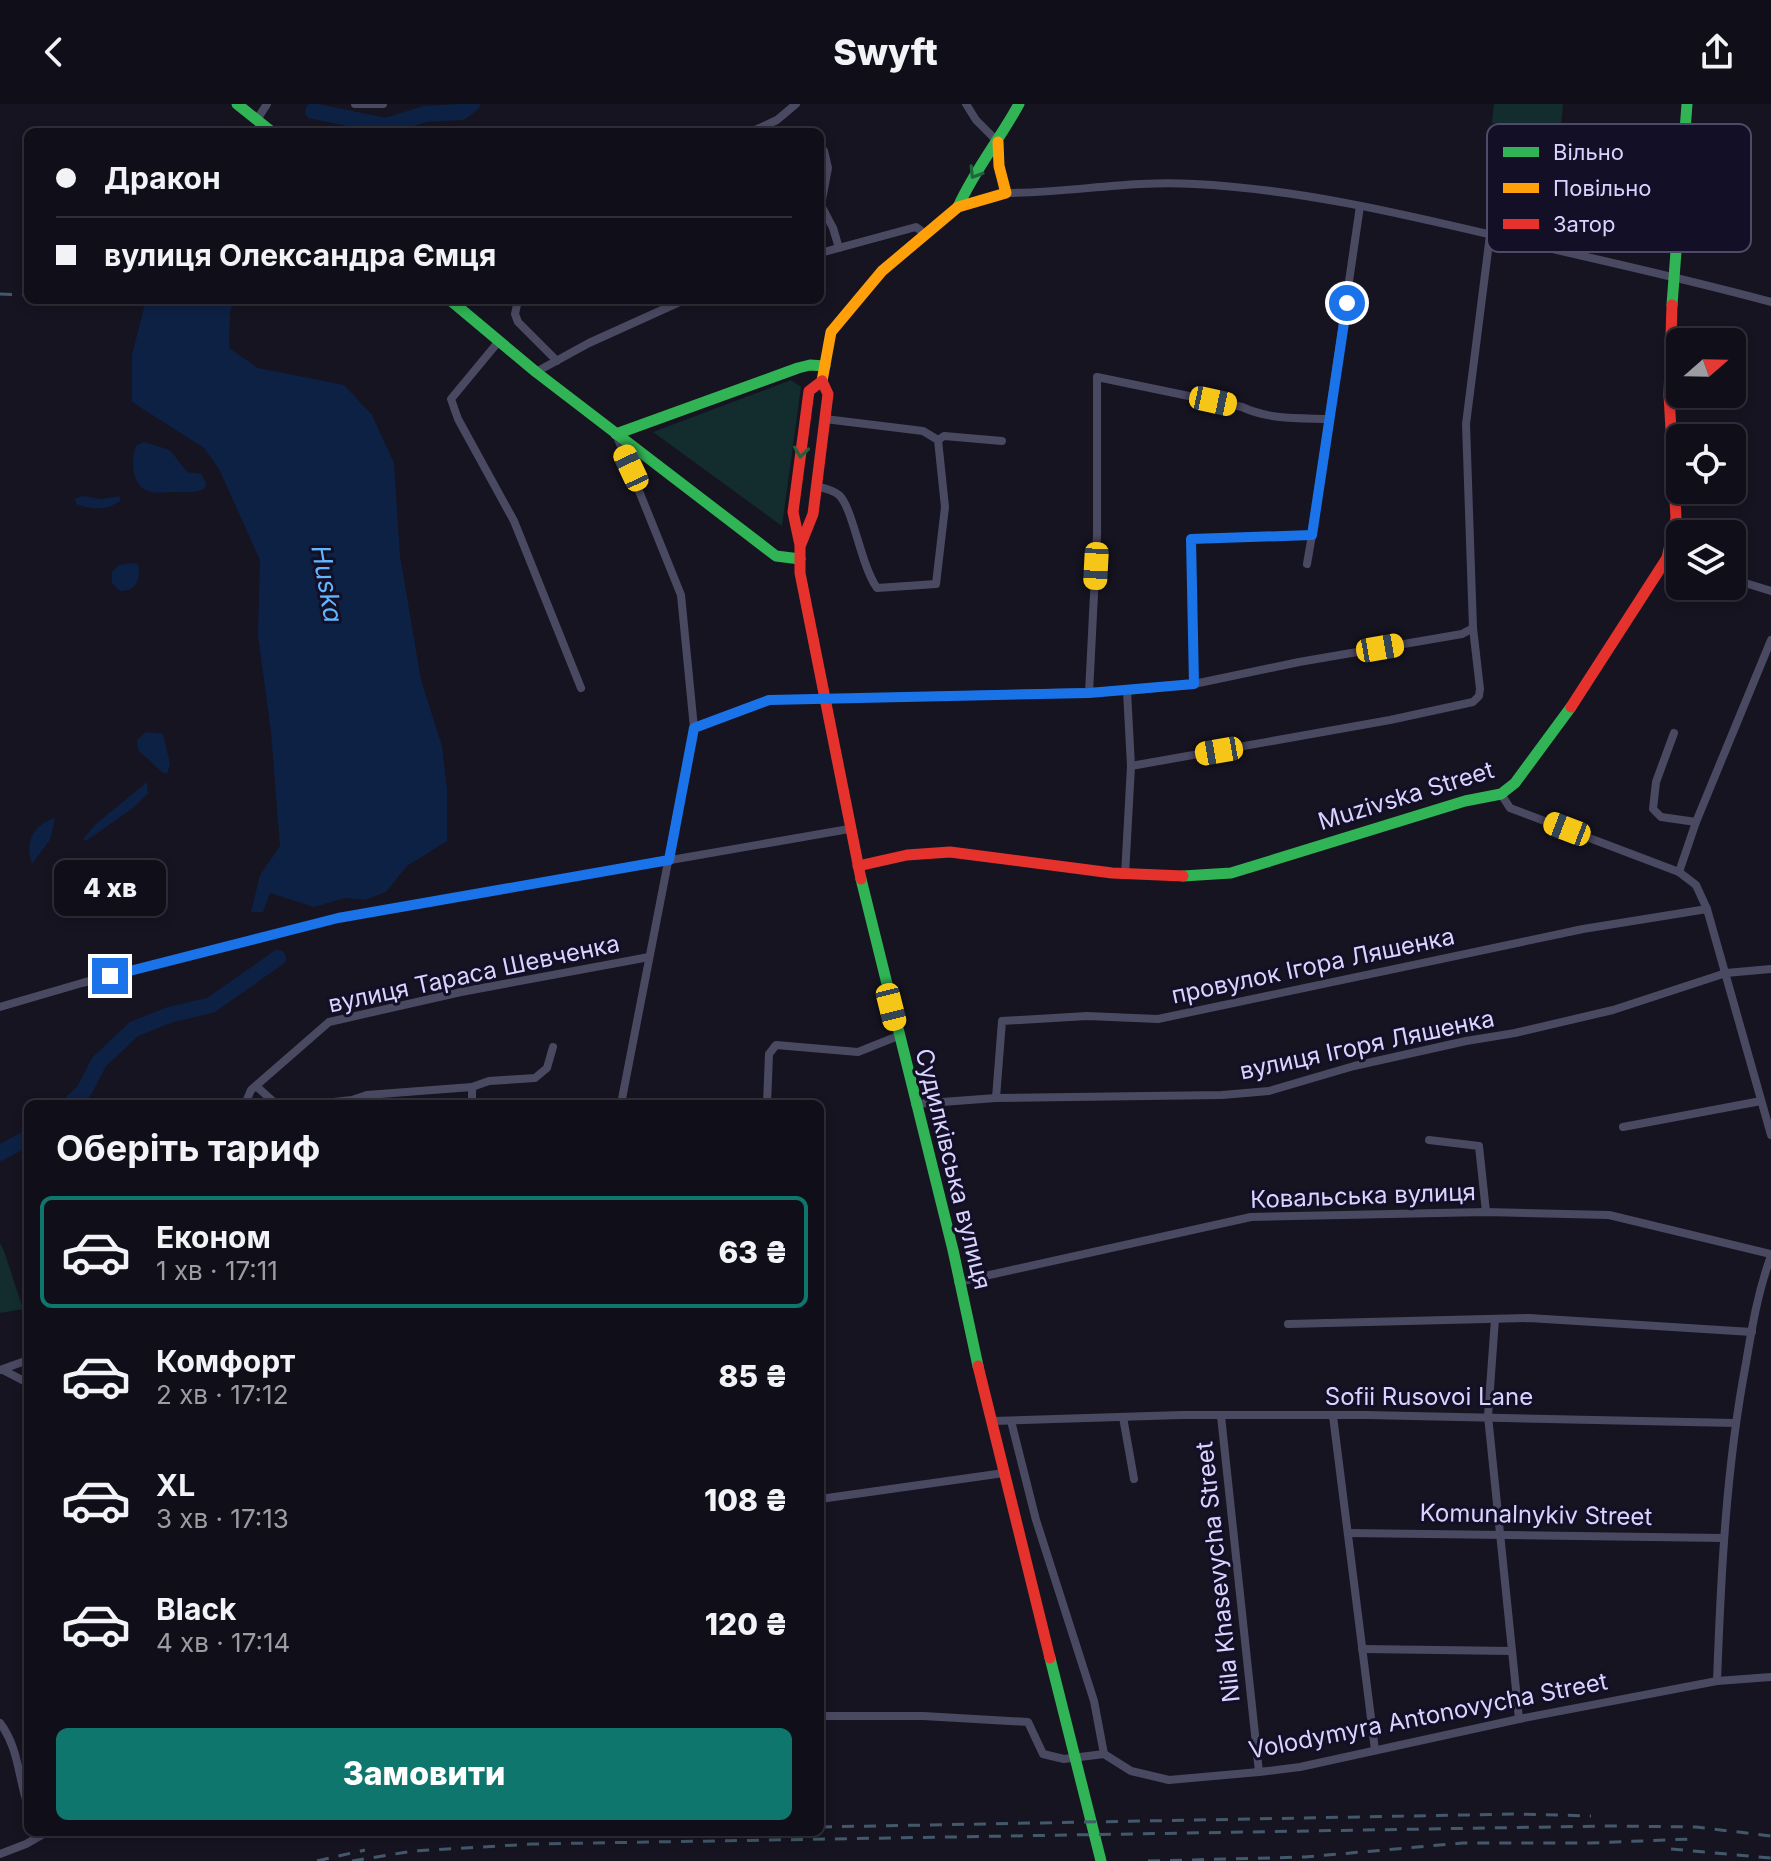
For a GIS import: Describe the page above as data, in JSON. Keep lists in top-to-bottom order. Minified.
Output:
{"streets":{"main road":["Muzivska Street","Судилківська вулиця"],"street":["провулок Ігора Ляшенка","вулиця Тараса Шевченка","вулиця Ігоря Ляшенка","Ковальська вулиця","Sofii Rusovoi Lane","Komunalnykiv Street","Nila Khasevycha Street","Volodymyra Antonovycha Street"]},"crossings":[["Muzivska Street","Судилківська вулиця"],["провулок Ігора Ляшенка","вулиця Ігоря Ляшенка"],["вулиця Ігоря Ляшенка","Судилківська вулиця"],["Судилківська вулиця","Ковальська вулиця"],["Судилківська вулиця","Sofii Rusovoi Lane"],["Sofii Rusovoi Lane","Nila Khasevycha Street"],["Nila Khasevycha Street","Volodymyra Antonovycha Street"]],"water":["Huska"],"legend":["Вільно","Повільно","Затор"],"north":"right","page":{"header":"Swyft","banner":["Дракон","вулиця Олександра Ємця"],"bubble":"4 хв","heading":"Оберіть тариф","list":[{"name":"Економ","note":"1 хв · 17:11","value":"63 ₴"},{"name":"Комфорт","note":"2 хв · 17:12","value":"85 ₴"},{"name":"XL","note":"3 хв · 17:13","value":"108 ₴"},{"name":"Black","note":"4 хв · 17:14","value":"120 ₴"}],"buttons":"Замовити"}}
